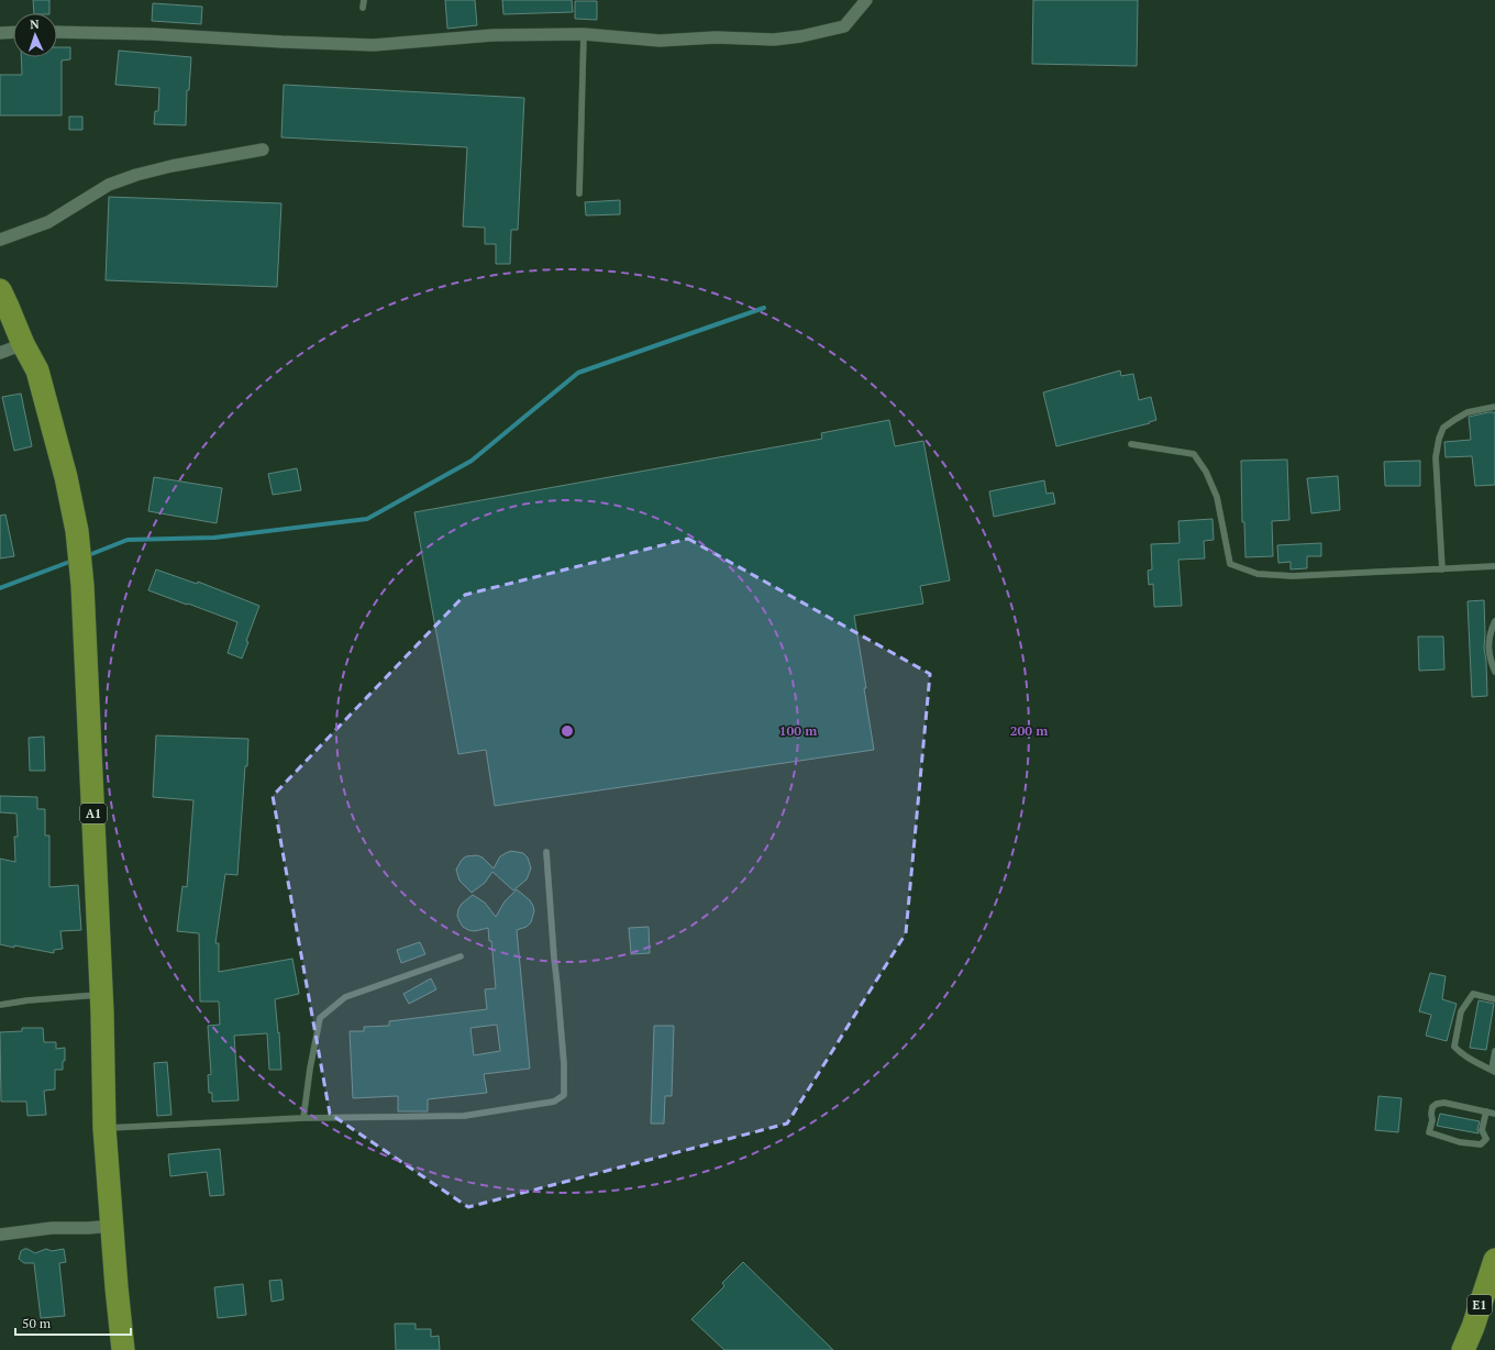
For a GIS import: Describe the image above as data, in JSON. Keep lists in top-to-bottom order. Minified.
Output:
{"streets":{"highway":["A1","E1"]},"scale_bar":"50 m","north":"top","rings":["100 m","200 m"]}
